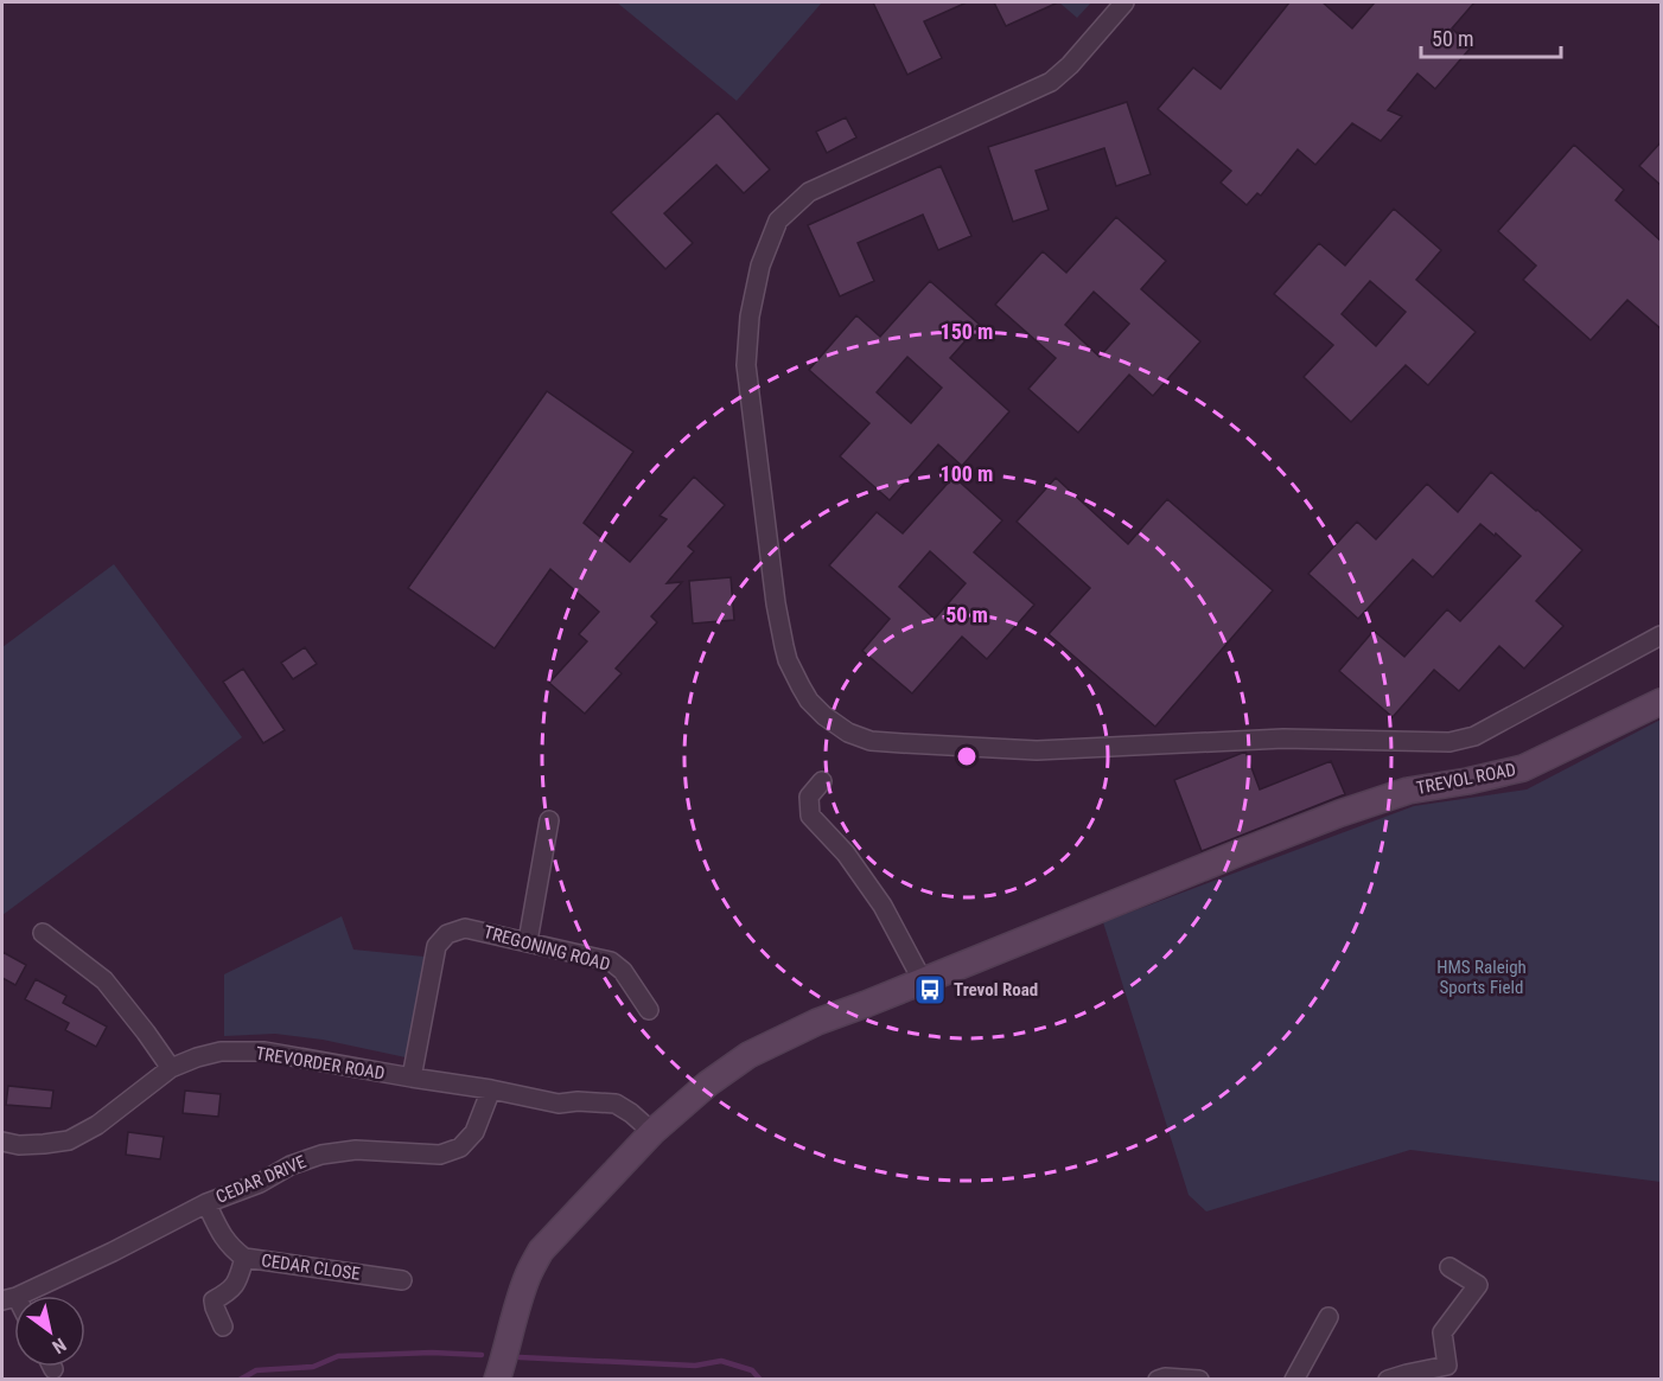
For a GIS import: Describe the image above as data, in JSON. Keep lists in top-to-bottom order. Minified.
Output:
{"streets":{"street":["TREVOL ROAD","TREGONING ROAD","TREVORDER ROAD","CEDAR DRIVE","CEDAR CLOSE"]},"crossings":[["TREVOL ROAD","TREVORDER ROAD"],["TREGONING ROAD","TREVORDER ROAD"],["TREVORDER ROAD","CEDAR DRIVE"],["CEDAR DRIVE","CEDAR CLOSE"]],"parks":["HMS Raleigh Sports Field"],"places":{"bus stop":["Trevol Road"]},"scale_bar":"50 m","north":"bottom right","rings":["150 m","100 m","50 m"]}
